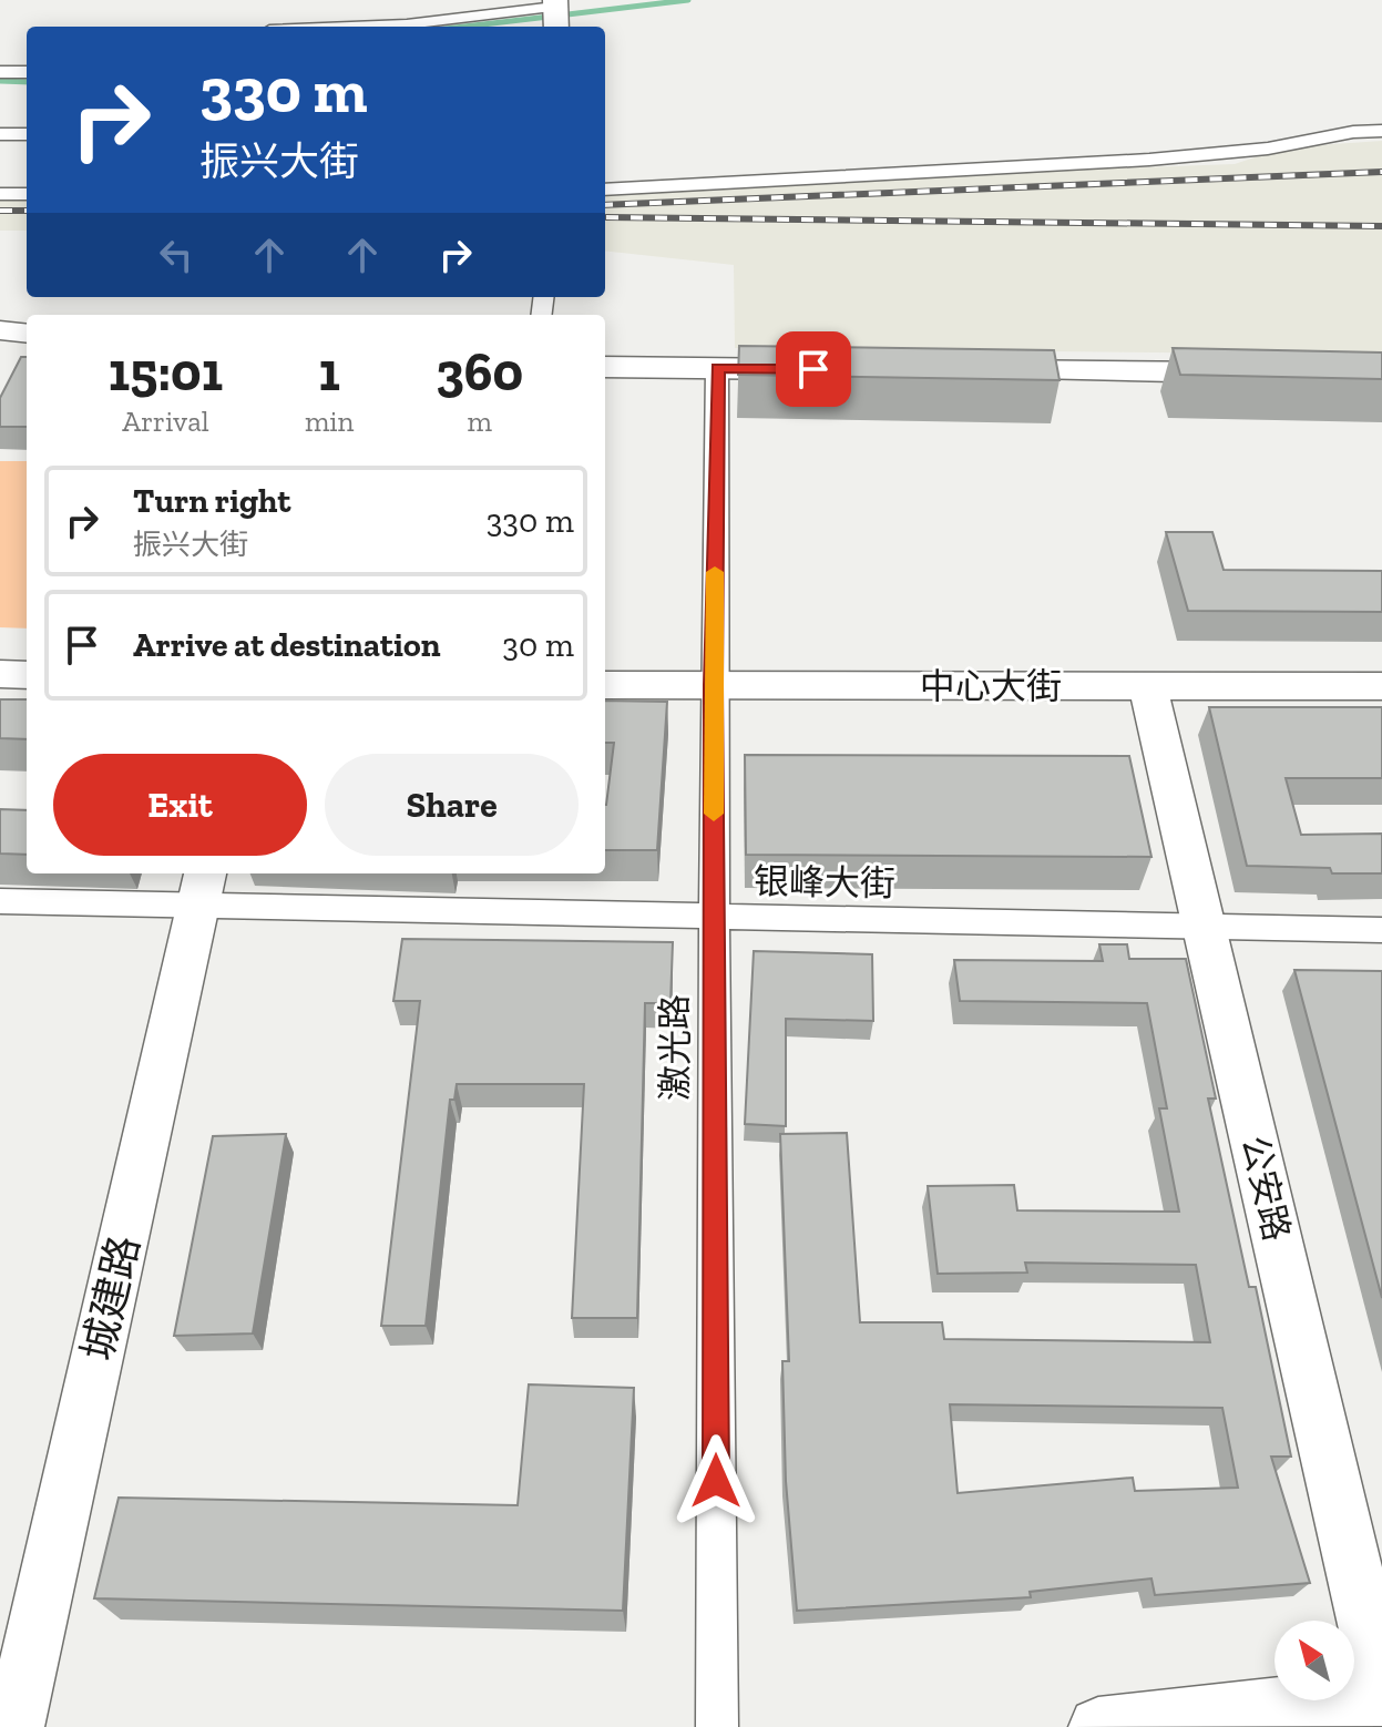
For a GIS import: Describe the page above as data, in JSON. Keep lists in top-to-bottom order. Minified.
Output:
{"streets":{"street":["中心大街","银峰大街","激光路","公安路","城建路"]},"crossings":[["中心大街","激光路"],["中心大街","公安路"],["银峰大街","激光路"],["银峰大街","公安路"],["银峰大街","城建路"]],"north":"top left","page":{"turn":["330 m","振兴大街"],"eta":["15:01","Arrival","1","min","360","m"],"list":[{"name":"Turn right","note":"振兴大街","value":"330 m"},{"name":"Arrive at destination","value":"30 m"}],"buttons":["Exit","Share"]}}
